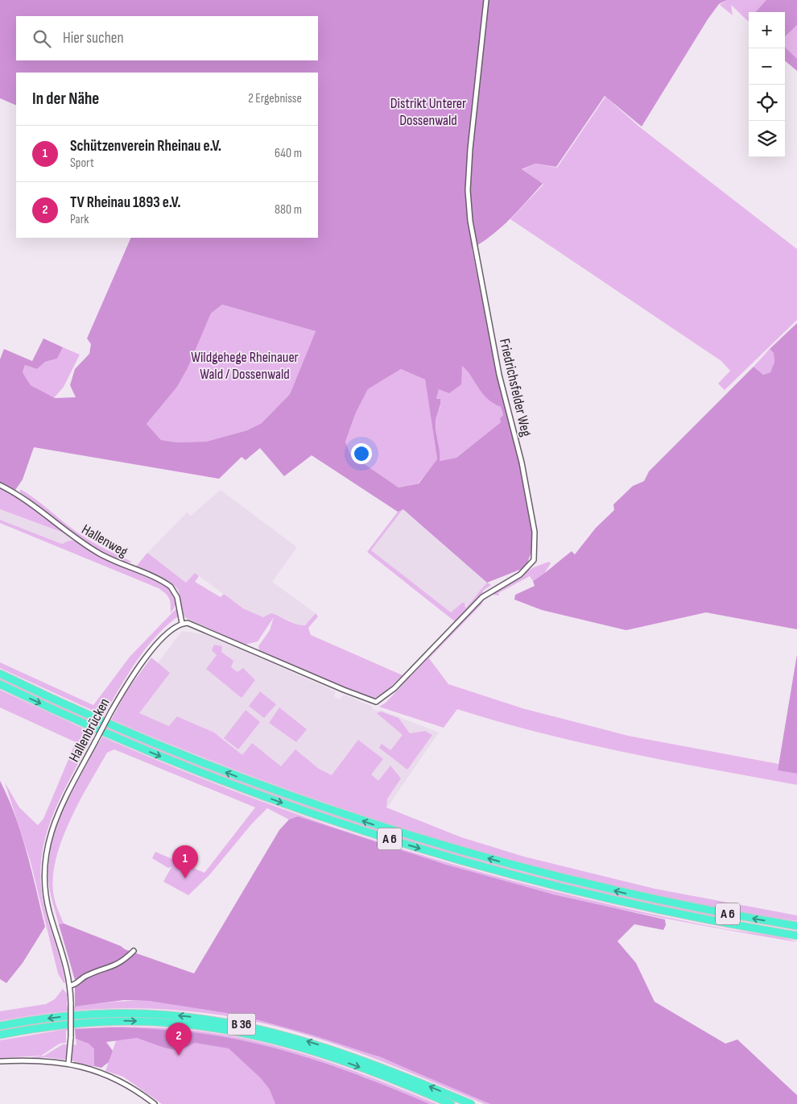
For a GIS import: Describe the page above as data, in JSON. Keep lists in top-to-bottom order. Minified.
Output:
{"streets":{"highway":["A 6","B 36"],"street":["Friedrichsfelder Weg","Hallenweg","Hallenbrücken"]},"crossings":[["Friedrichsfelder Weg","Hallenweg"],["Friedrichsfelder Weg","Hallenbrücken"],["Hallenweg","Hallenbrücken"]],"parks":["Distrikt Unterer Dossenwald","Wildgehege Rheinauer Wald / Dossenwald"],"page":{"map_buttons":["+","−"],"search":"Hier suchen","heading":["In der Nähe","2 Ergebnisse"],"list":[{"mark":"1","name":"Schützenverein Rheinau e.V.","note":"Sport","value":"640 m"},{"mark":"2","name":"TV Rheinau 1893 e.V.","note":"Park","value":"880 m"}],"pins":["1","2"]}}
